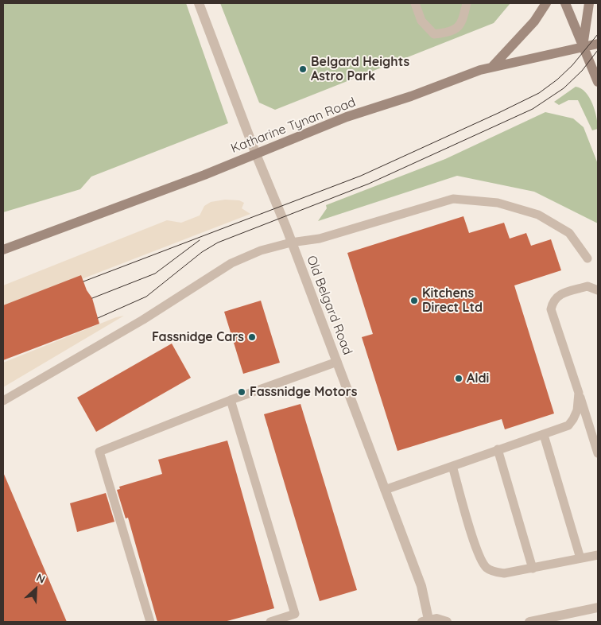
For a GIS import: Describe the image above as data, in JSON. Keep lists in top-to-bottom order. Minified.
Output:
{"streets":{"main road":["Katharine Tynan Road"],"street":["Old Belgard Road"]},"crossings":[["Katharine Tynan Road","Old Belgard Road"]],"places":["Belgard Heights Astro Park","Kitchens Direct Ltd","Fassnidge Cars","Aldi","Fassnidge Motors"],"north":"top right"}
